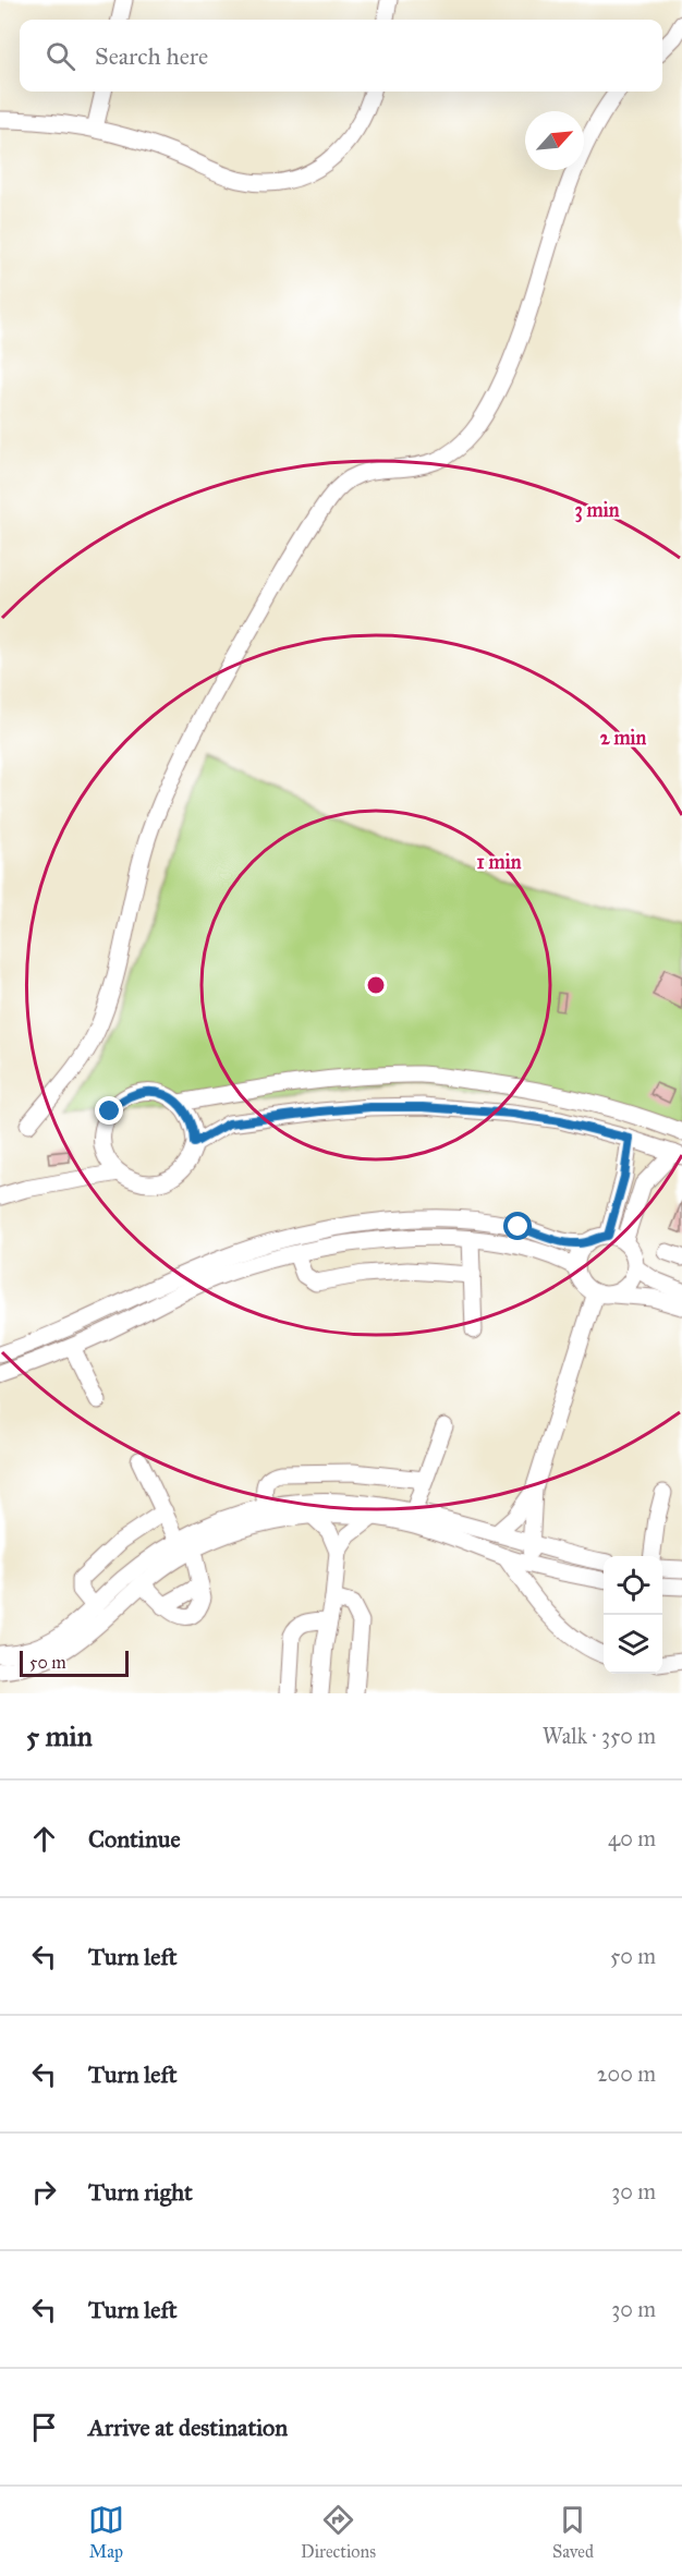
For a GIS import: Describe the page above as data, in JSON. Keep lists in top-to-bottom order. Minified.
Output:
{"scale_bar":"50 m","north":"top right","page":{"search":"Search here","scale":"50 m","heading":["5 min","Walk · 350 m"],"list":[["Continue","40 m"],["Turn left","50 m"],["Turn left","200 m"],["Turn right","30 m"],["Turn left","30 m"],"Arrive at destination"],"nav":["Map","Directions","Saved"]},"rings":["3 min","2 min","1 min"]}
